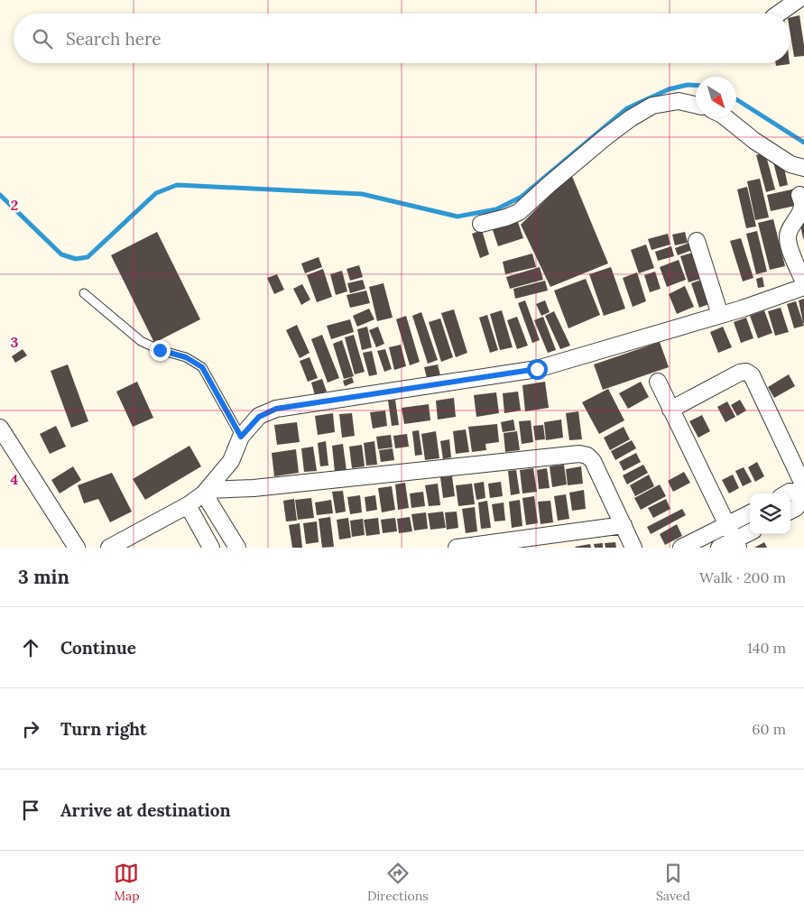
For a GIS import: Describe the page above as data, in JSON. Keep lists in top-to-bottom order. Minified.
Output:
{"north":"bottom right","page":{"search":"Search here","heading":["3 min","Walk · 200 m"],"list":[["Continue","140 m"],["Turn right","60 m"],"Arrive at destination"],"nav":["Map","Directions","Saved"]},"grid":{"rows":["2","3","4"]}}
